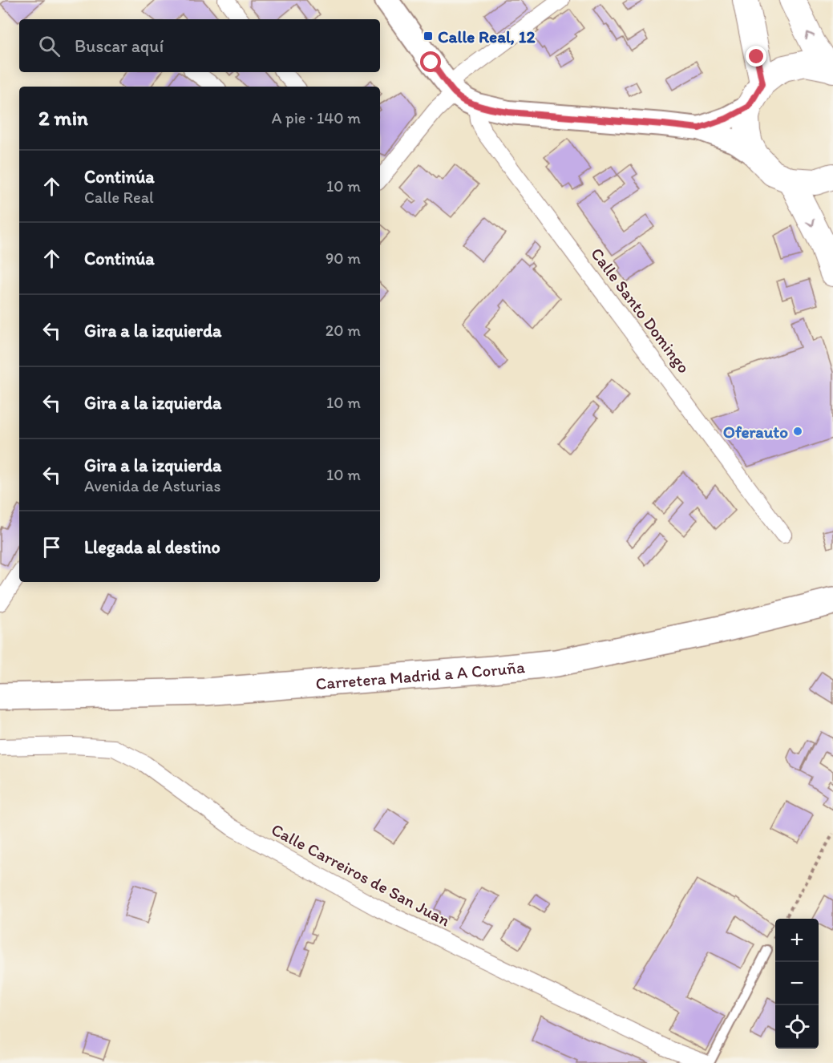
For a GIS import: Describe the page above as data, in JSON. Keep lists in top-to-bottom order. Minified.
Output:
{"streets":{"highway":["Carretera Madrid a A Coruña"],"street":["Calle Santo Domingo","Calle Carreiros de San Juan"]},"places":{"transit":["Calle Real, 12"],"other":["Oferauto"]},"page":{"search":"Buscar aquí","heading":["2 min","A pie · 140 m"],"list":[["Continúa","Calle Real","10 m"],["Continúa","90 m"],["Gira a la izquierda","20 m"],["Gira a la izquierda","10 m"],["Gira a la izquierda","Avenida de Asturias","10 m"],"Llegada al destino"],"map_buttons":["+","−"]}}
